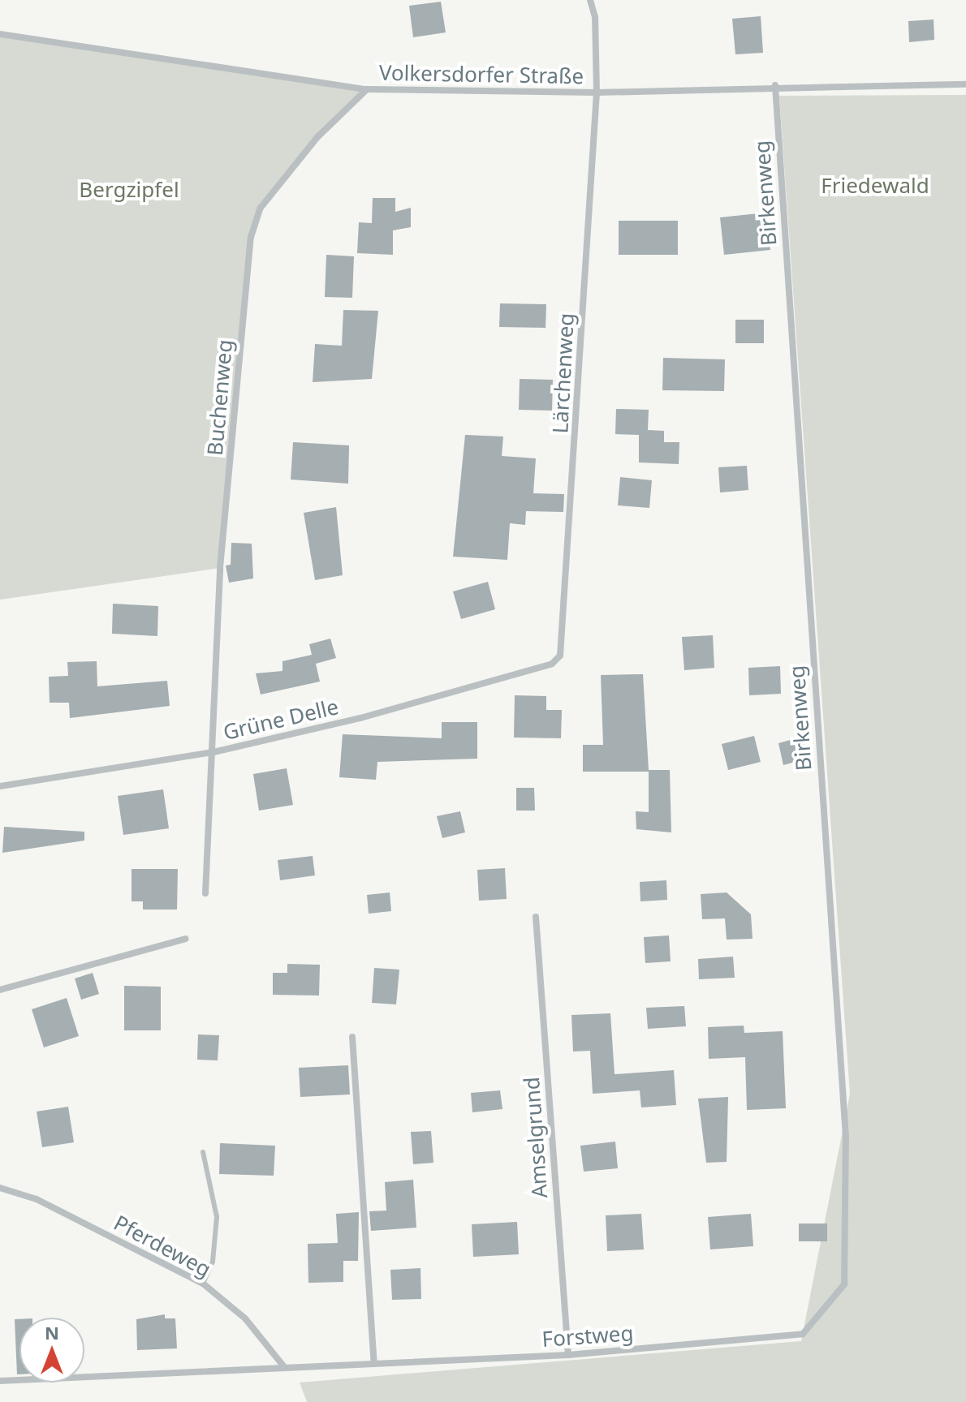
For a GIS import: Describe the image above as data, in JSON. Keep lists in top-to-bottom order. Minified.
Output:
{"streets":{"street":["Volkersdorfer Straße","Birkenweg","Lärchenweg","Buchenweg","Grüne Delle","Amselgrund","Pferdeweg","Forstweg"]},"crossings":[["Volkersdorfer Straße","Birkenweg"],["Volkersdorfer Straße","Lärchenweg"],["Volkersdorfer Straße","Buchenweg"],["Birkenweg","Forstweg"],["Lärchenweg","Grüne Delle"],["Buchenweg","Grüne Delle"],["Amselgrund","Forstweg"],["Pferdeweg","Forstweg"]],"parks":["Friedewald","Bergzipfel"],"north":"top"}
